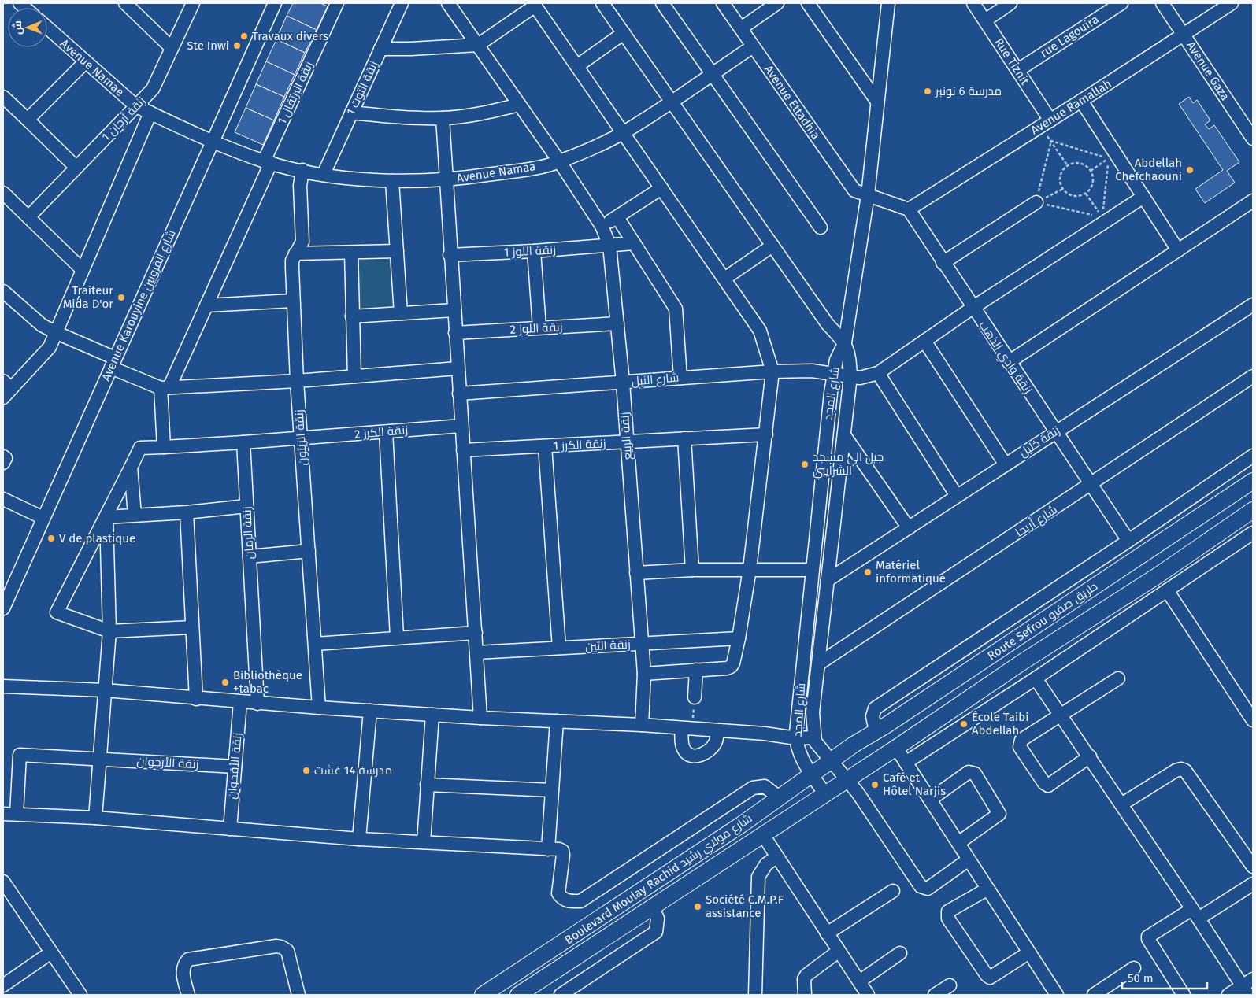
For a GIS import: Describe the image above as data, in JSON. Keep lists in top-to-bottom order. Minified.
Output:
{"streets":{"main road":["Route Sefrou طريق صفرو","Boulevard Moulay Rachid شارع مولاي رشيد"],"street":["rue Lagouira","Rue Tiznit","Avenue Namae","Avenue Gaza","زنقة التوت 1","زنقة البرتقال 1","Avenue Ettadhia","Avenue Ramallah","زنقة أرجان 1","Avenue Namaa","زنقة اللوز 1","Avenue Karouyine شارع القرويين","زنقة اللوز 2","زنقة وادي الذهب","شارع النبل","شارع المجد","زنقة الكرز 2","زنقة الربيع","زنقة الزيتون","زنقة خليل","زنقة الكرز 1","شارع أريحا","زنقة الرمان","زنقة التين","زنقة الأرجوان","زنقة الأقحوان"]},"crossings":[["rue Lagouira","Rue Tiznit"],["Rue Tiznit","Avenue Ramallah"],["Avenue Namae","زنقة أرجان 1"],["Avenue Namae","Avenue Namaa"],["Avenue Namae","Avenue Karouyine شارع القرويين"],["Avenue Gaza","Avenue Ramallah"],["زنقة التوت 1","Avenue Namaa"],["زنقة البرتقال 1","Avenue Namaa"],["Avenue Ettadhia","Avenue Namaa"],["Avenue Ramallah","زنقة وادي الذهب"],["Avenue Namaa","Avenue Karouyine شارع القرويين"],["Avenue Namaa","زنقة الربيع"],["Avenue Namaa","زنقة الزيتون"],["زنقة اللوز 1","زنقة الربيع"],["زنقة اللوز 2","زنقة الربيع"],["زنقة وادي الذهب","زنقة خليل"],["زنقة وادي الذهب","شارع أريحا"],["شارع النبل","شارع المجد"],["شارع النبل","زنقة الربيع"],["شارع المجد","زنقة خليل"],["شارع المجد","شارع أريحا"],["شارع المجد","Route Sefrou طريق صفرو"],["شارع المجد","Boulevard Moulay Rachid شارع مولاي رشيد"],["زنقة الكرز 2","زنقة الزيتون"],["زنقة الكرز 2","زنقة الرمان"],["زنقة الربيع","زنقة الكرز 1"],["زنقة الربيع","زنقة التين"],["Route Sefrou طريق صفرو","Boulevard Moulay Rachid شارع مولاي رشيد"],["زنقة الأرجوان","زنقة الأقحوان"]],"places":["Travaux divers","Ste Inwi","مدرسة 6 نونبر","Abdellah Chefchaouni","Traiteur Mida D'or","جيل الي مسجد الشرايبي","V de plastique","Matériel informatique","Bibliothèque +tabac","École Taibi Abdellah","مدرسة 14 غشت","Café et Hôtel Narjis","Société C.M.P.F assistance"],"scale_bar":"50 m","north":"left"}
